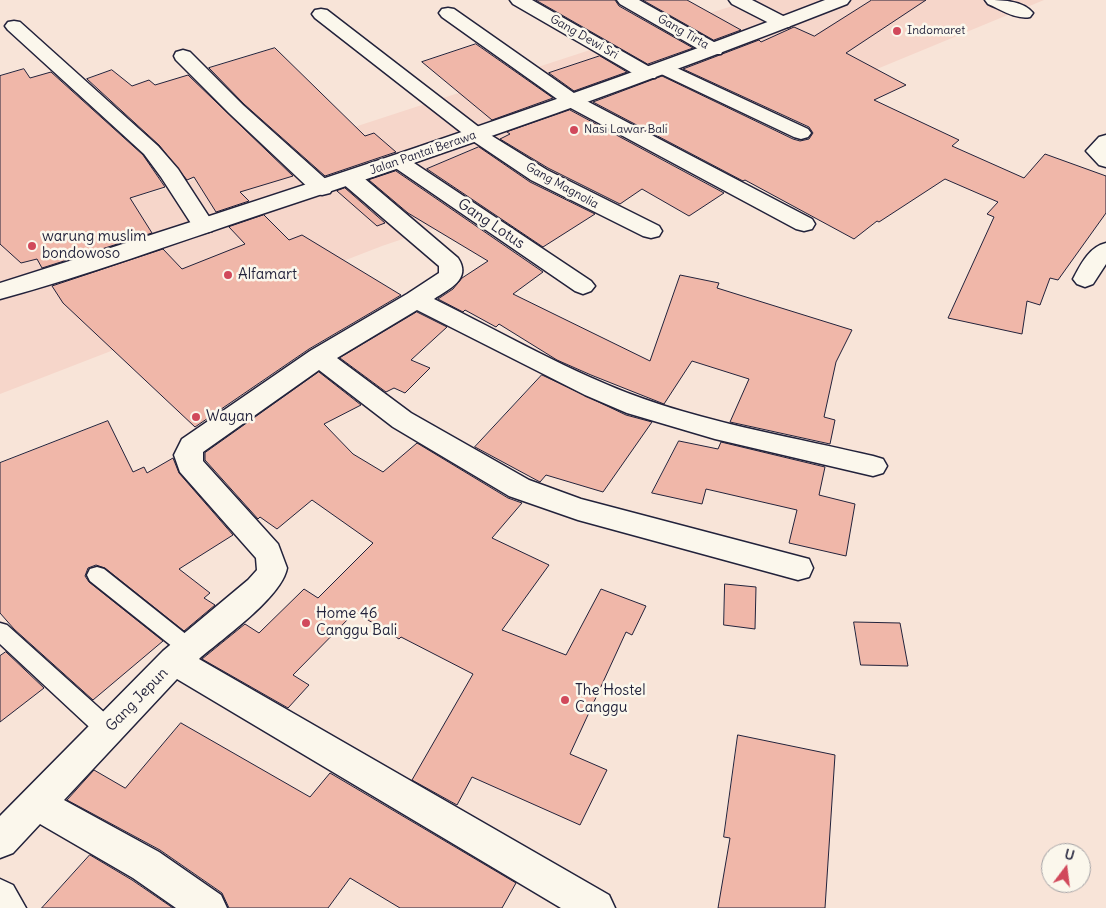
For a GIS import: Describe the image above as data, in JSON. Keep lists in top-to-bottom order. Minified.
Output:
{"streets":{"street":["Gang Tirta","Gang Dewi Sri","Jalan Pantai Berawa","Gang Magnolia","Gang Lotus","Gang Jepun"]},"crossings":[["Gang Tirta","Jalan Pantai Berawa"],["Gang Dewi Sri","Jalan Pantai Berawa"],["Jalan Pantai Berawa","Gang Magnolia"],["Jalan Pantai Berawa","Gang Lotus"]],"places":["Indomaret","Nasi Lawar Bali","warung muslim bondowoso","Alfamart","Wayan","Home 46 Canggu Bali","The Hostel Canggu"],"north":"top"}
